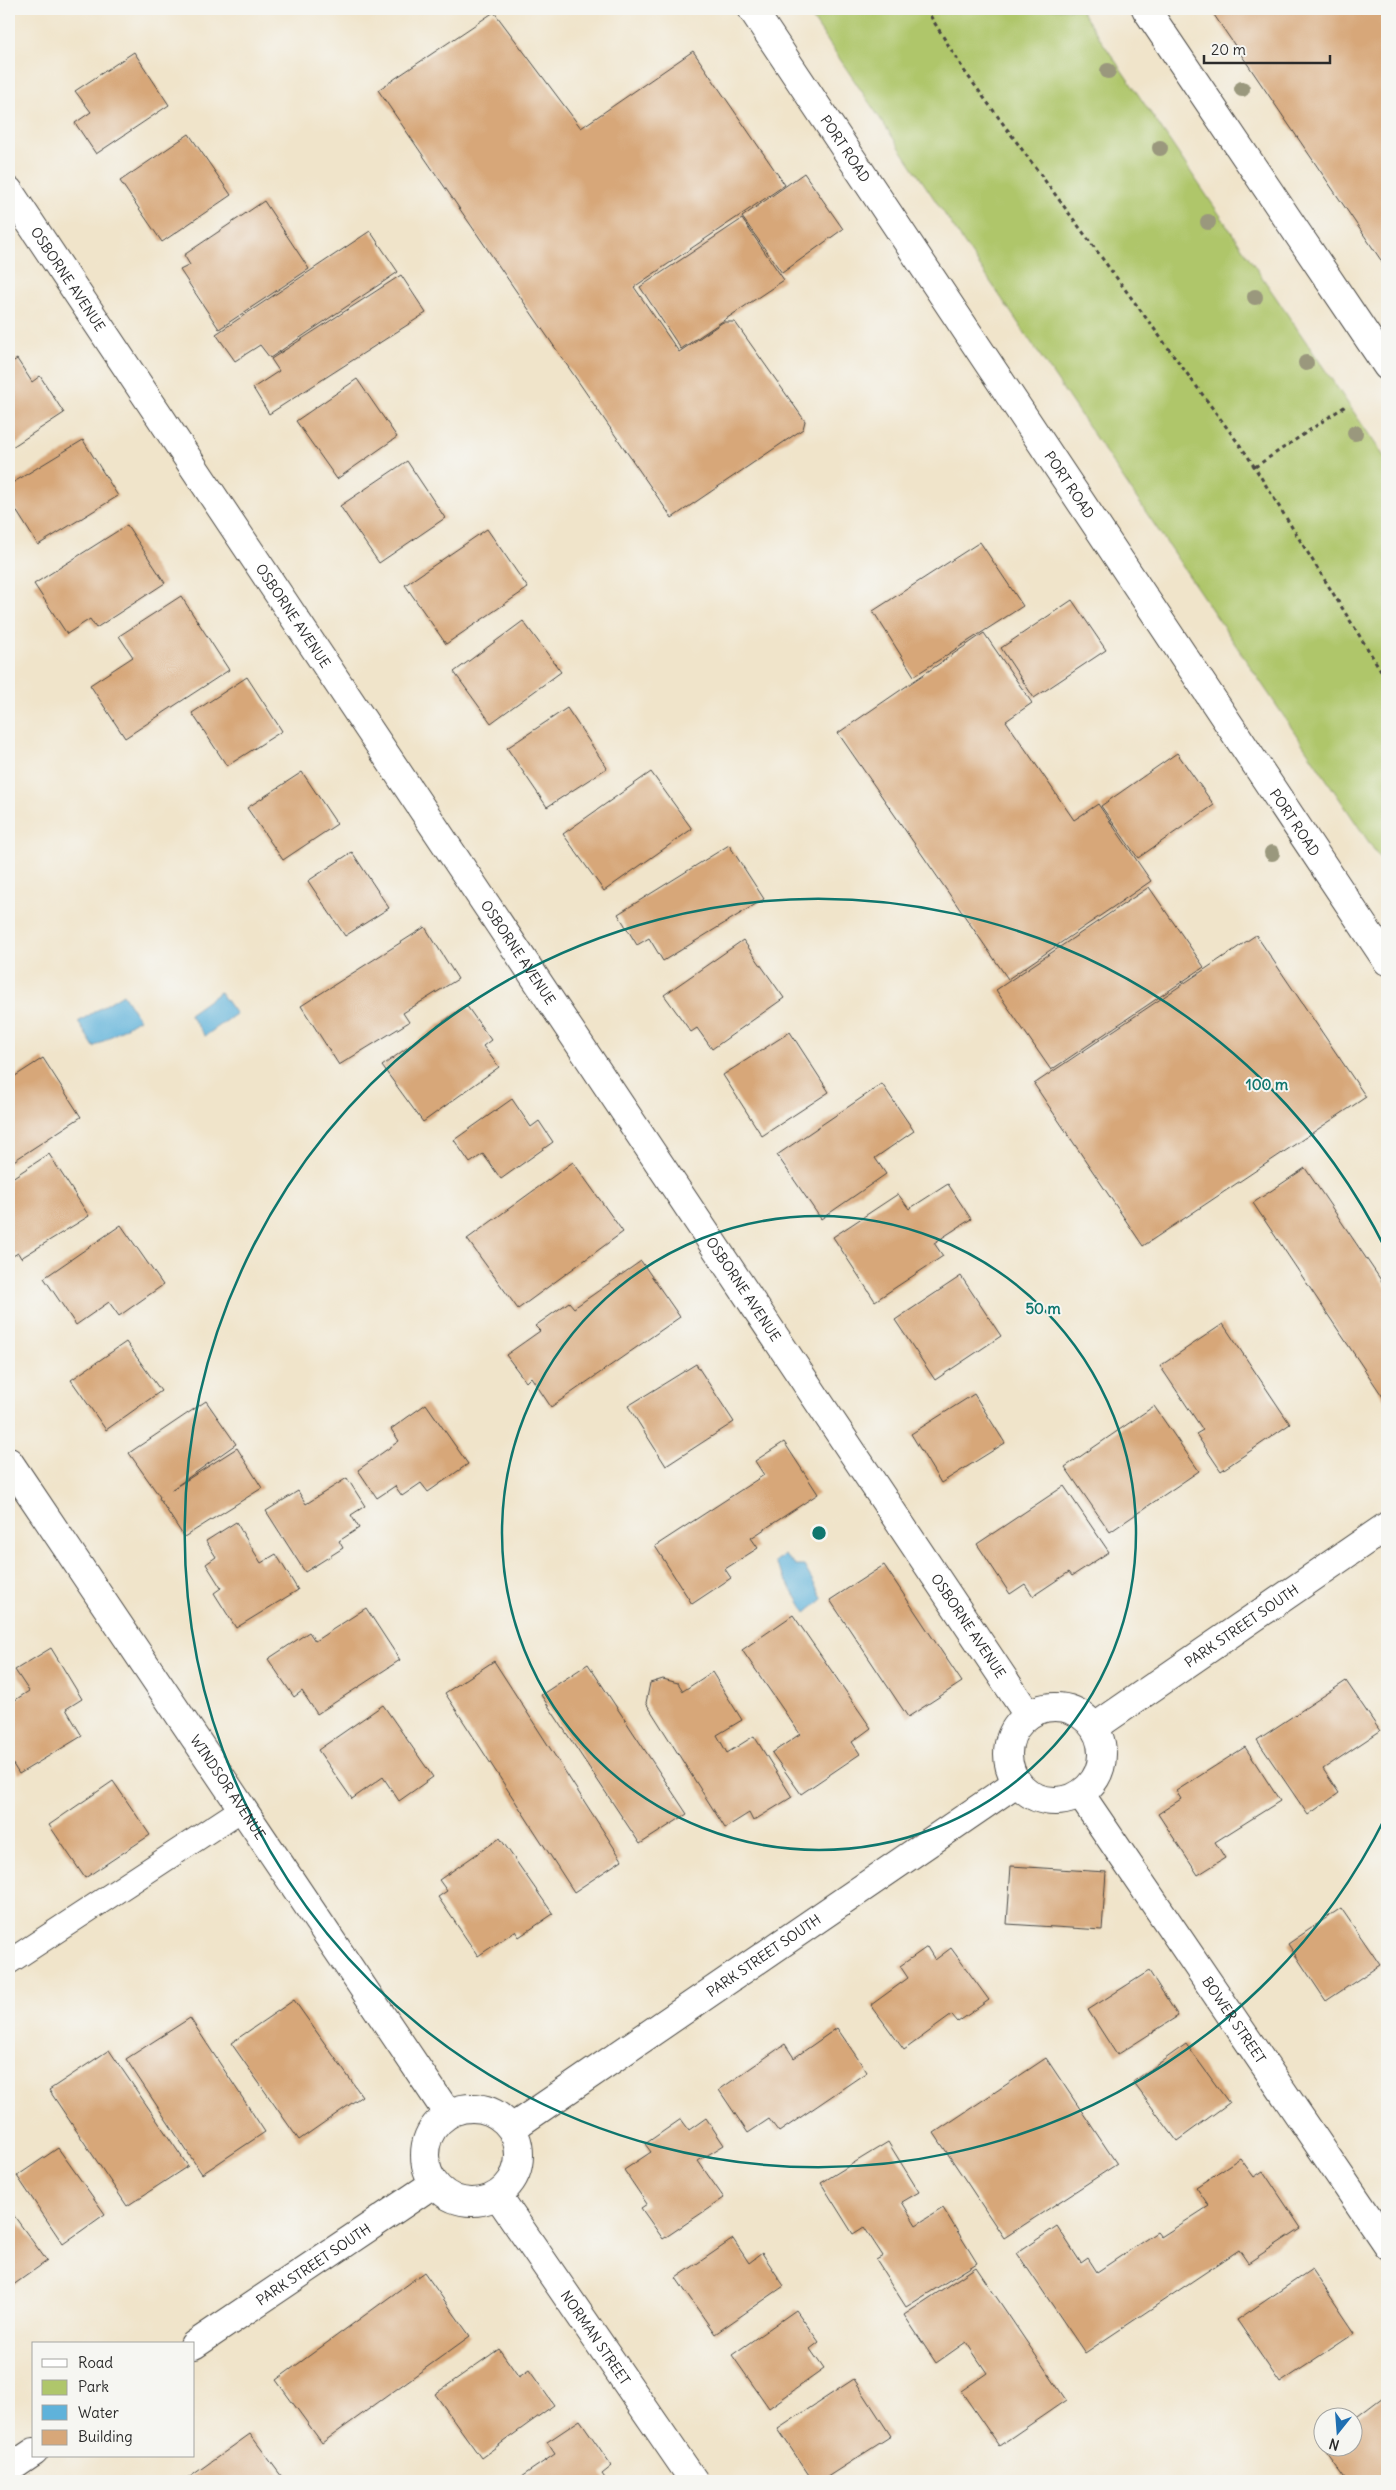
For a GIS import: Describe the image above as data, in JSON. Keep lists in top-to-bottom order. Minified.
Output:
{"streets":{"main road":["PORT ROAD","OSBORNE AVENUE","PARK STREET SOUTH","WINDSOR AVENUE","BOWER STREET","NORMAN STREET"]},"crossings":[["OSBORNE AVENUE","PARK STREET SOUTH"],["OSBORNE AVENUE","BOWER STREET"],["PARK STREET SOUTH","WINDSOR AVENUE"],["PARK STREET SOUTH","BOWER STREET"],["PARK STREET SOUTH","NORMAN STREET"],["WINDSOR AVENUE","NORMAN STREET"]],"legend":["Road","Park","Water","Building"],"scale_bar":"20 m","north":"bottom","rings":["100 m","50 m"]}
